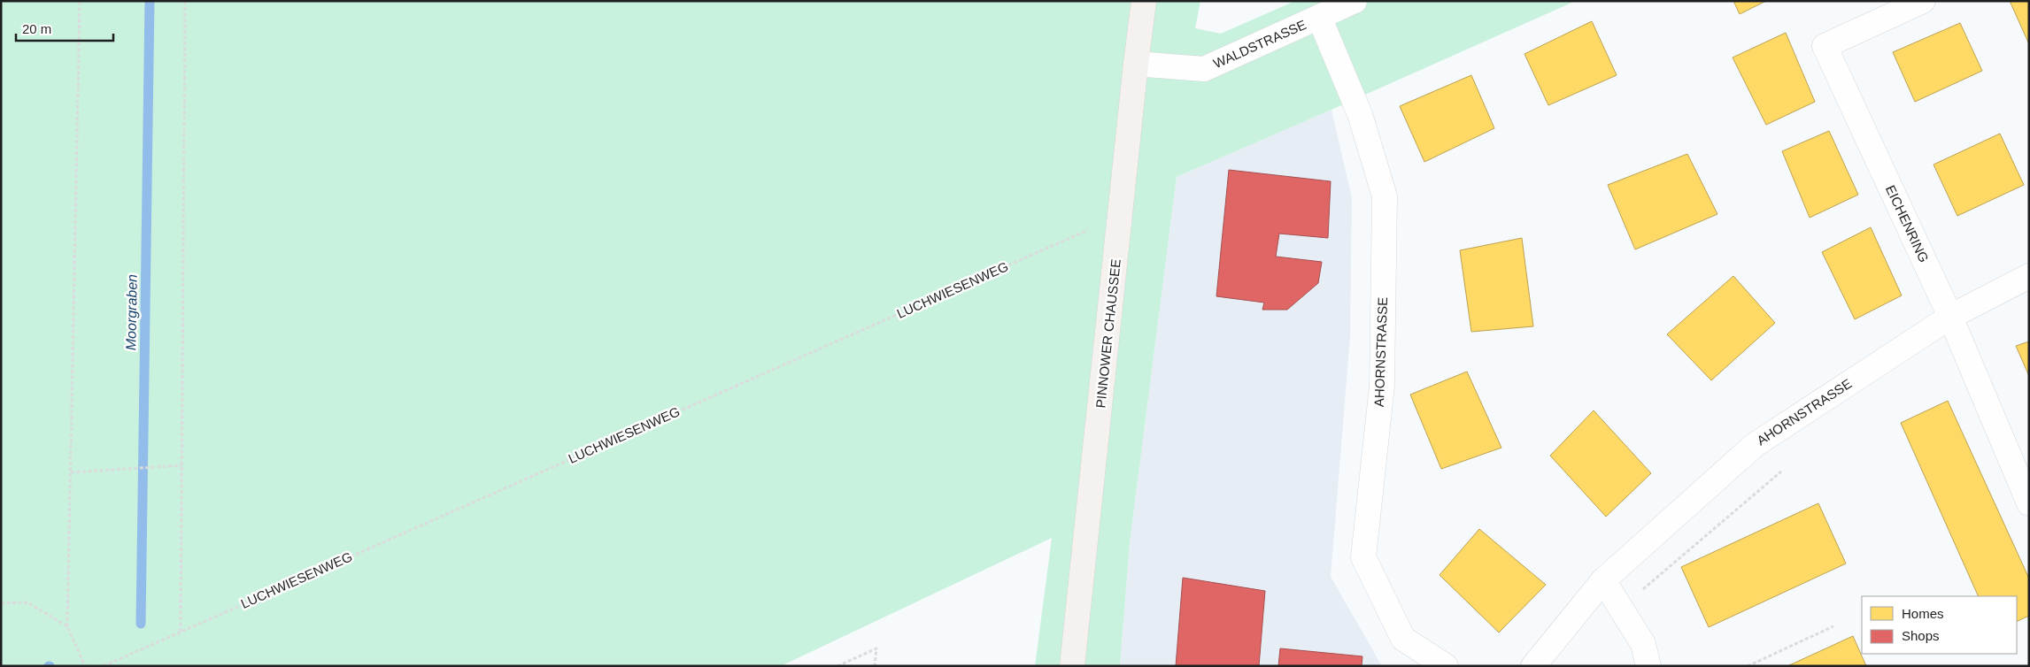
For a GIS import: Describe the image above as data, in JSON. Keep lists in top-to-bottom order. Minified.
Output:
{"streets":{"main road":["PINNOWER CHAUSSEE"],"street":["WALDSTRASSE","EICHENRING","AHORNSTRASSE"],"path":["LUCHWIESENWEG"]},"crossings":[["WALDSTRASSE","PINNOWER CHAUSSEE"],["WALDSTRASSE","AHORNSTRASSE"],["EICHENRING","AHORNSTRASSE"],["LUCHWIESENWEG","PINNOWER CHAUSSEE"]],"water":["Moorgraben"],"legend":["Homes","Shops"],"scale_bar":"20 m"}
